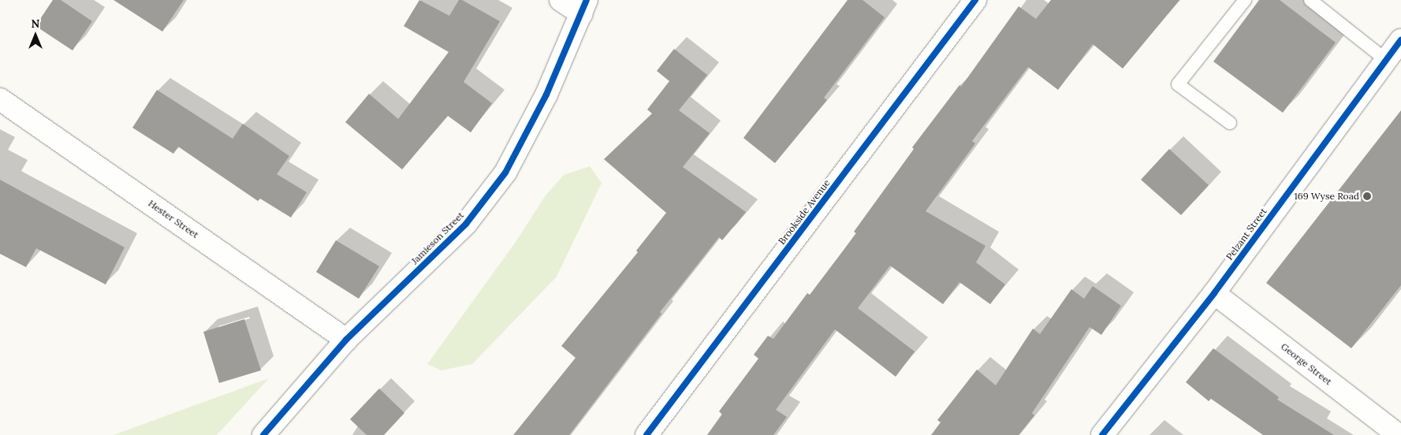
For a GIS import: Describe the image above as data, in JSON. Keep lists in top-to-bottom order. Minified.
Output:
{"streets":{"street":["Brookside Avenue","Hester Street","Pelzant Street","Jamieson Street","George Street"]},"crossings":[["Hester Street","Jamieson Street"],["Pelzant Street","George Street"]],"places":["169 Wyse Road"],"north":"top"}
